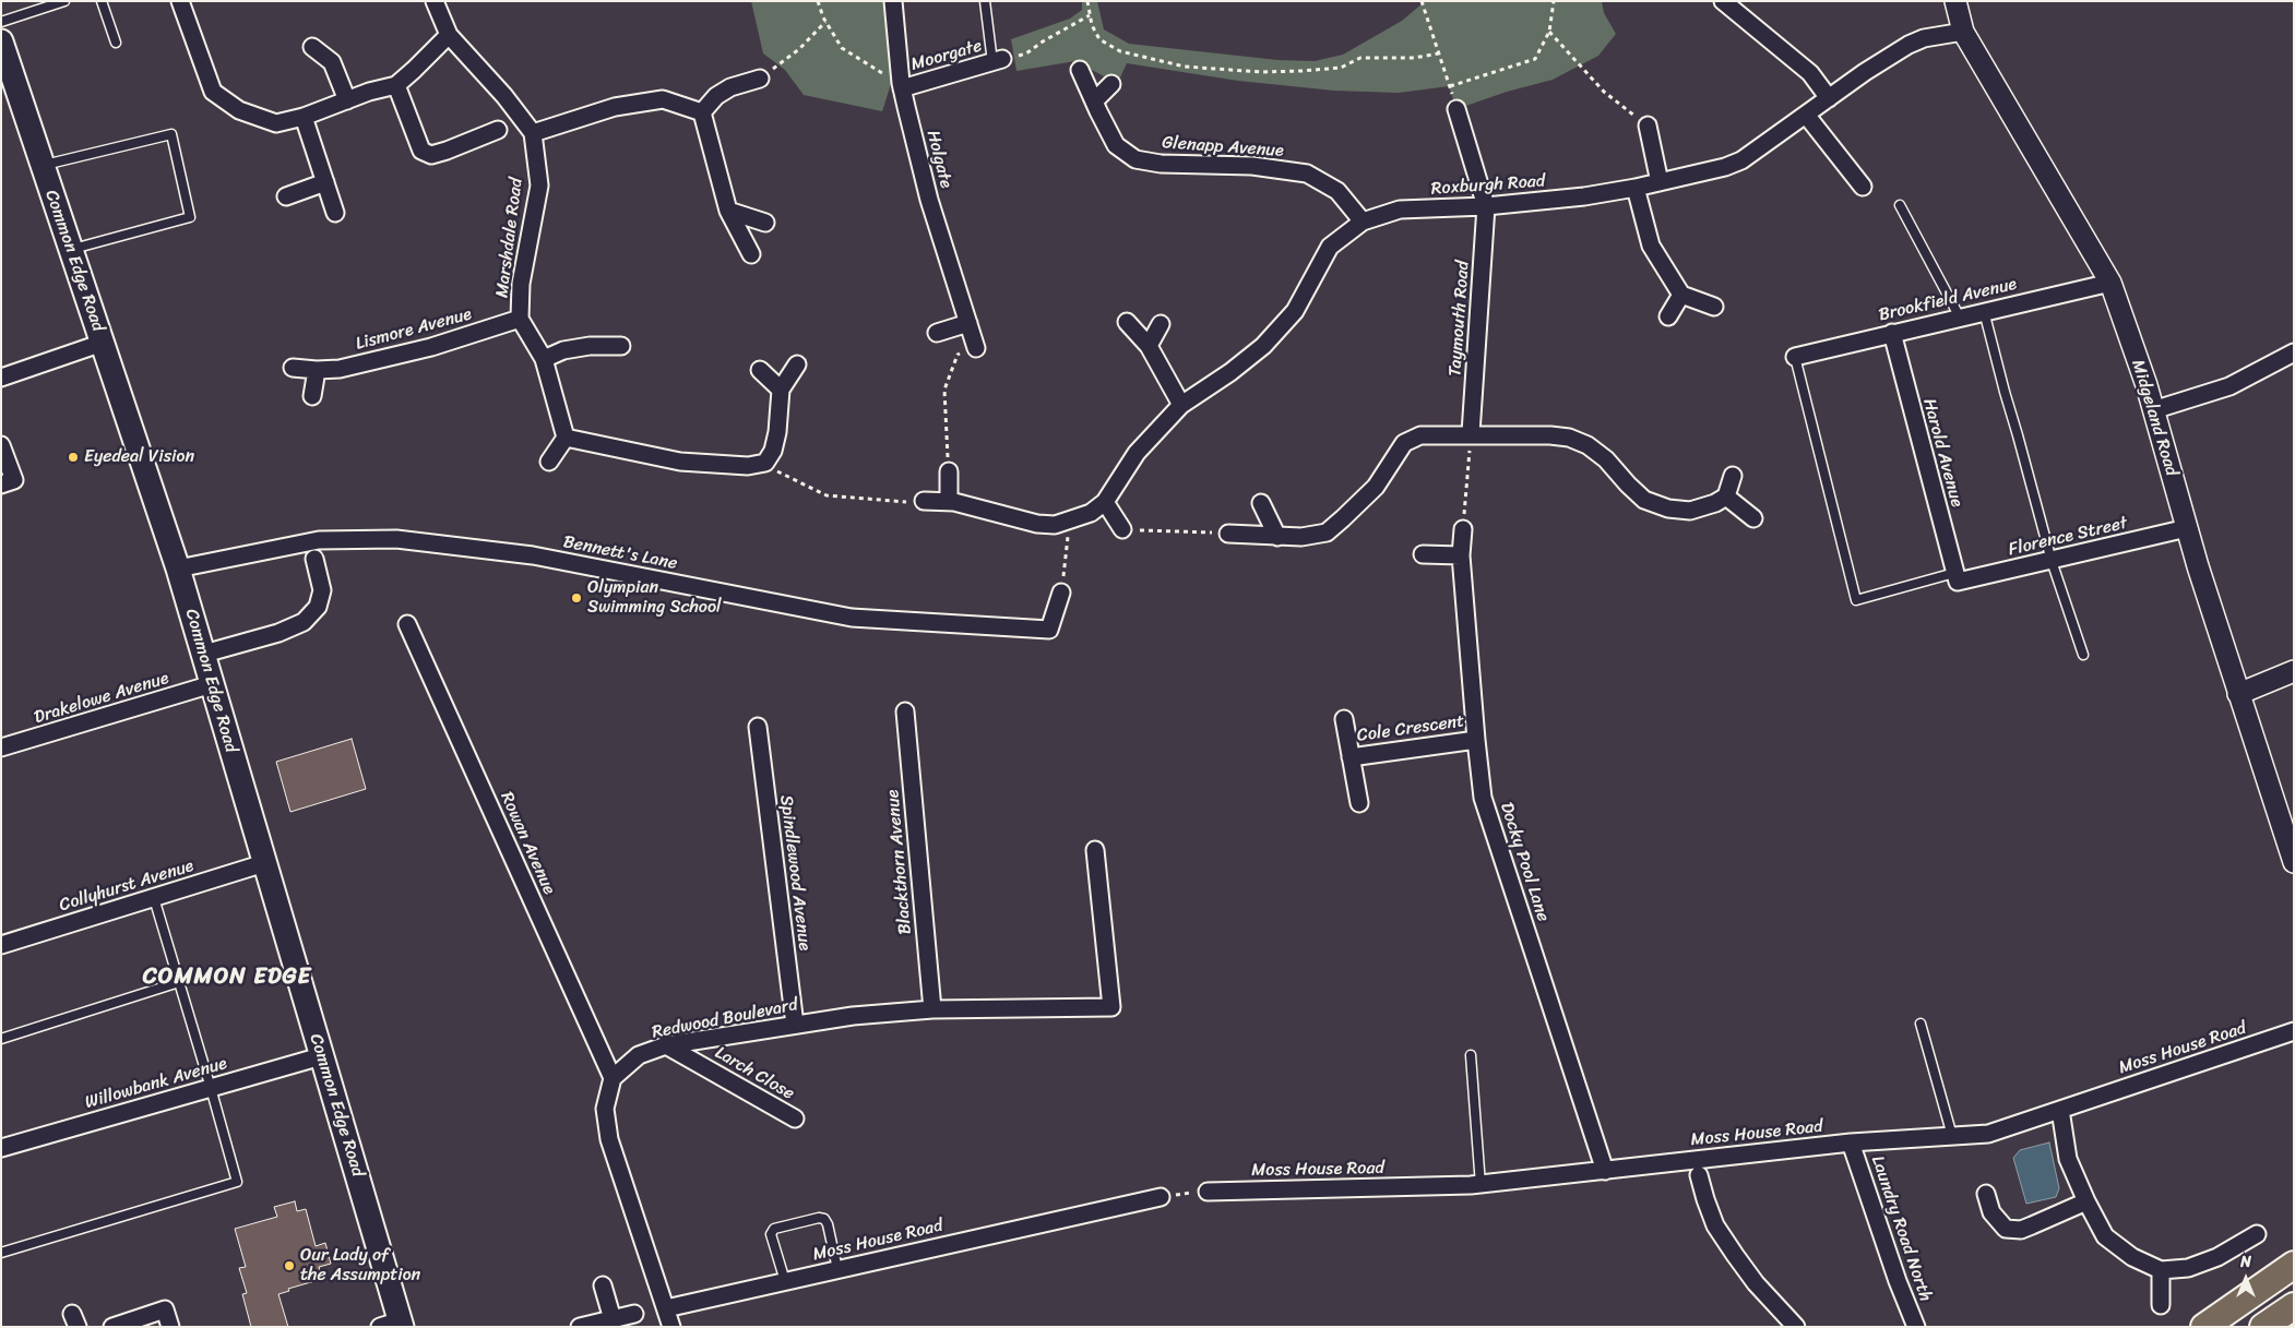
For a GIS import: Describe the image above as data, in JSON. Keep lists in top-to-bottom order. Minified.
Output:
{"streets":{"main road":["Common Edge Road"],"street":["Moorgate","Glenapp Avenue","Holgate","Roxburgh Road","Marshdale Road","Brookfield Avenue","Taymouth Road","Lismore Avenue","Midgeland Road","Harold Avenue","Florence Street","Bennett's Lane","Drakelowe Avenue","Cole Crescent","Rowan Avenue","Blackthorn Avenue","Docky Pool Lane","Spindlewood Avenue","Collyhurst Avenue","Redwood Boulevard","Moss House Road","Larch Close","Willowbank Avenue","Laundry Road North"]},"crossings":[["Moorgate","Holgate"],["Glenapp Avenue","Roxburgh Road"],["Roxburgh Road","Taymouth Road"],["Roxburgh Road","Midgeland Road"],["Marshdale Road","Lismore Avenue"],["Common Edge Road","Bennett's Lane"],["Common Edge Road","Drakelowe Avenue"],["Common Edge Road","Collyhurst Avenue"],["Common Edge Road","Willowbank Avenue"],["Brookfield Avenue","Midgeland Road"],["Brookfield Avenue","Harold Avenue"],["Midgeland Road","Florence Street"],["Harold Avenue","Florence Street"],["Cole Crescent","Docky Pool Lane"],["Rowan Avenue","Redwood Boulevard"],["Blackthorn Avenue","Redwood Boulevard"],["Docky Pool Lane","Moss House Road"],["Spindlewood Avenue","Redwood Boulevard"],["Redwood Boulevard","Larch Close"],["Moss House Road","Laundry Road North"]],"districts":["COMMON EDGE"],"places":["Eyedeal Vision","Olympian Swimming School","Our Lady of the Assumption"],"north":"top"}
